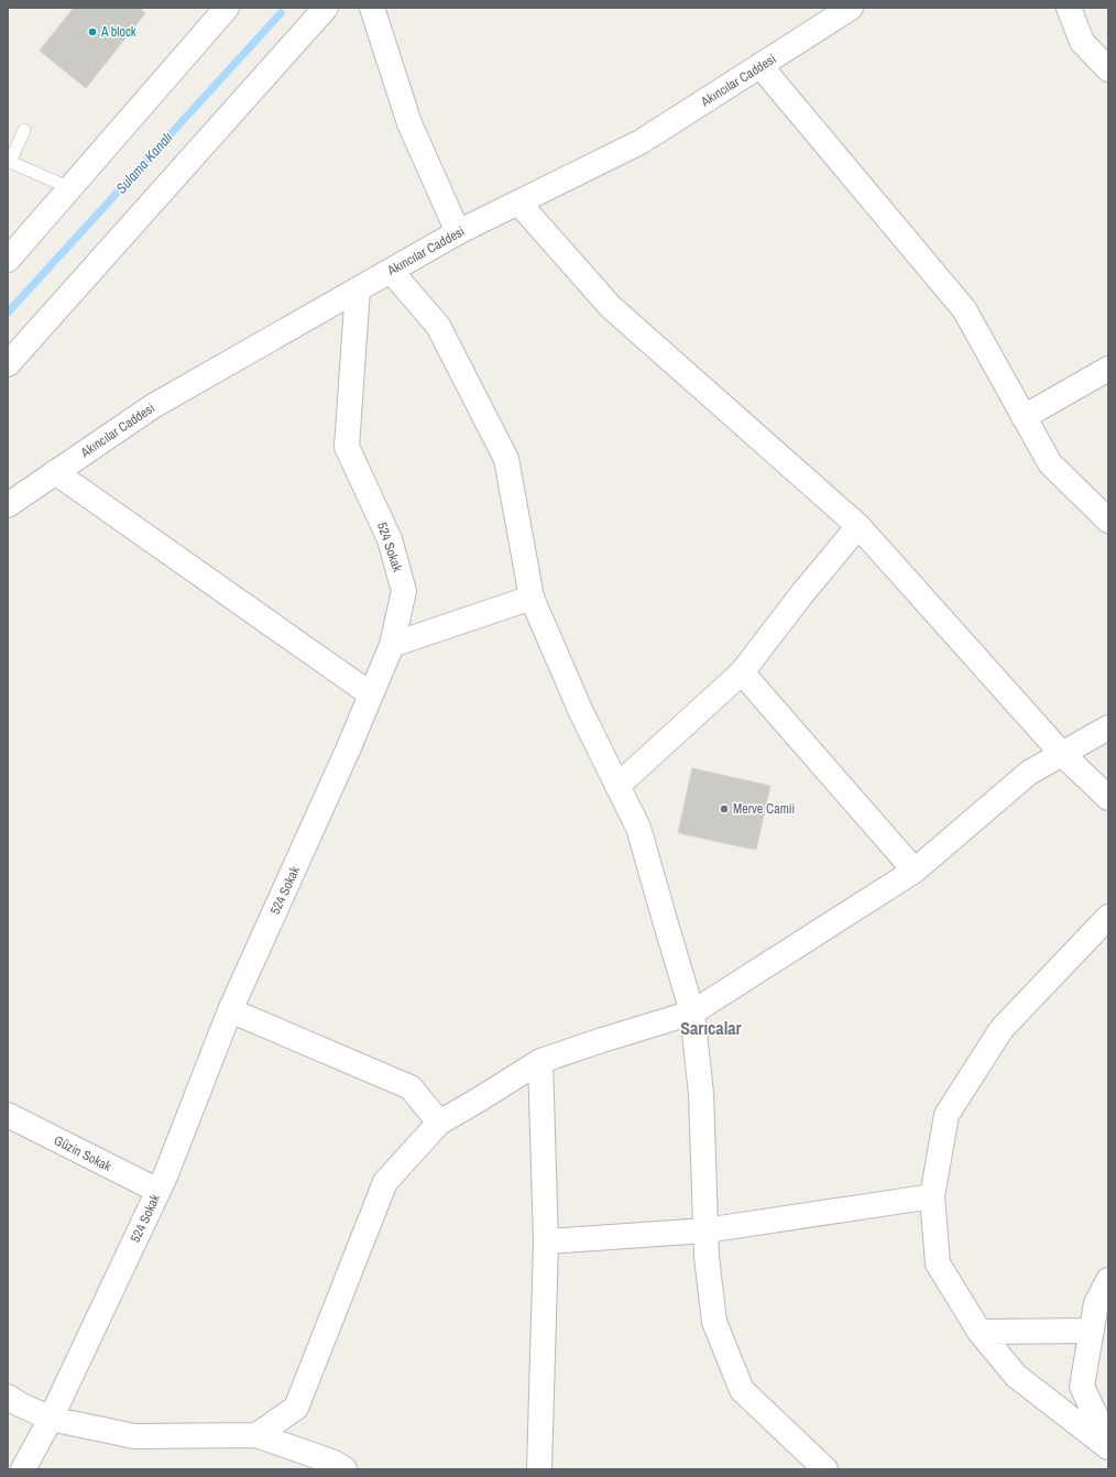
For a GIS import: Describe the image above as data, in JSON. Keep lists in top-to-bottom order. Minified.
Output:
{"streets":{"street":["Akıncılar Caddesi","524 Sokak","Güzin Sokak"]},"crossings":[["Akıncılar Caddesi","524 Sokak"],["524 Sokak","Güzin Sokak"]],"districts":["Sarıcalar"],"water":["Sulama Kanalı"],"places":["A block","Merve Camii"]}
